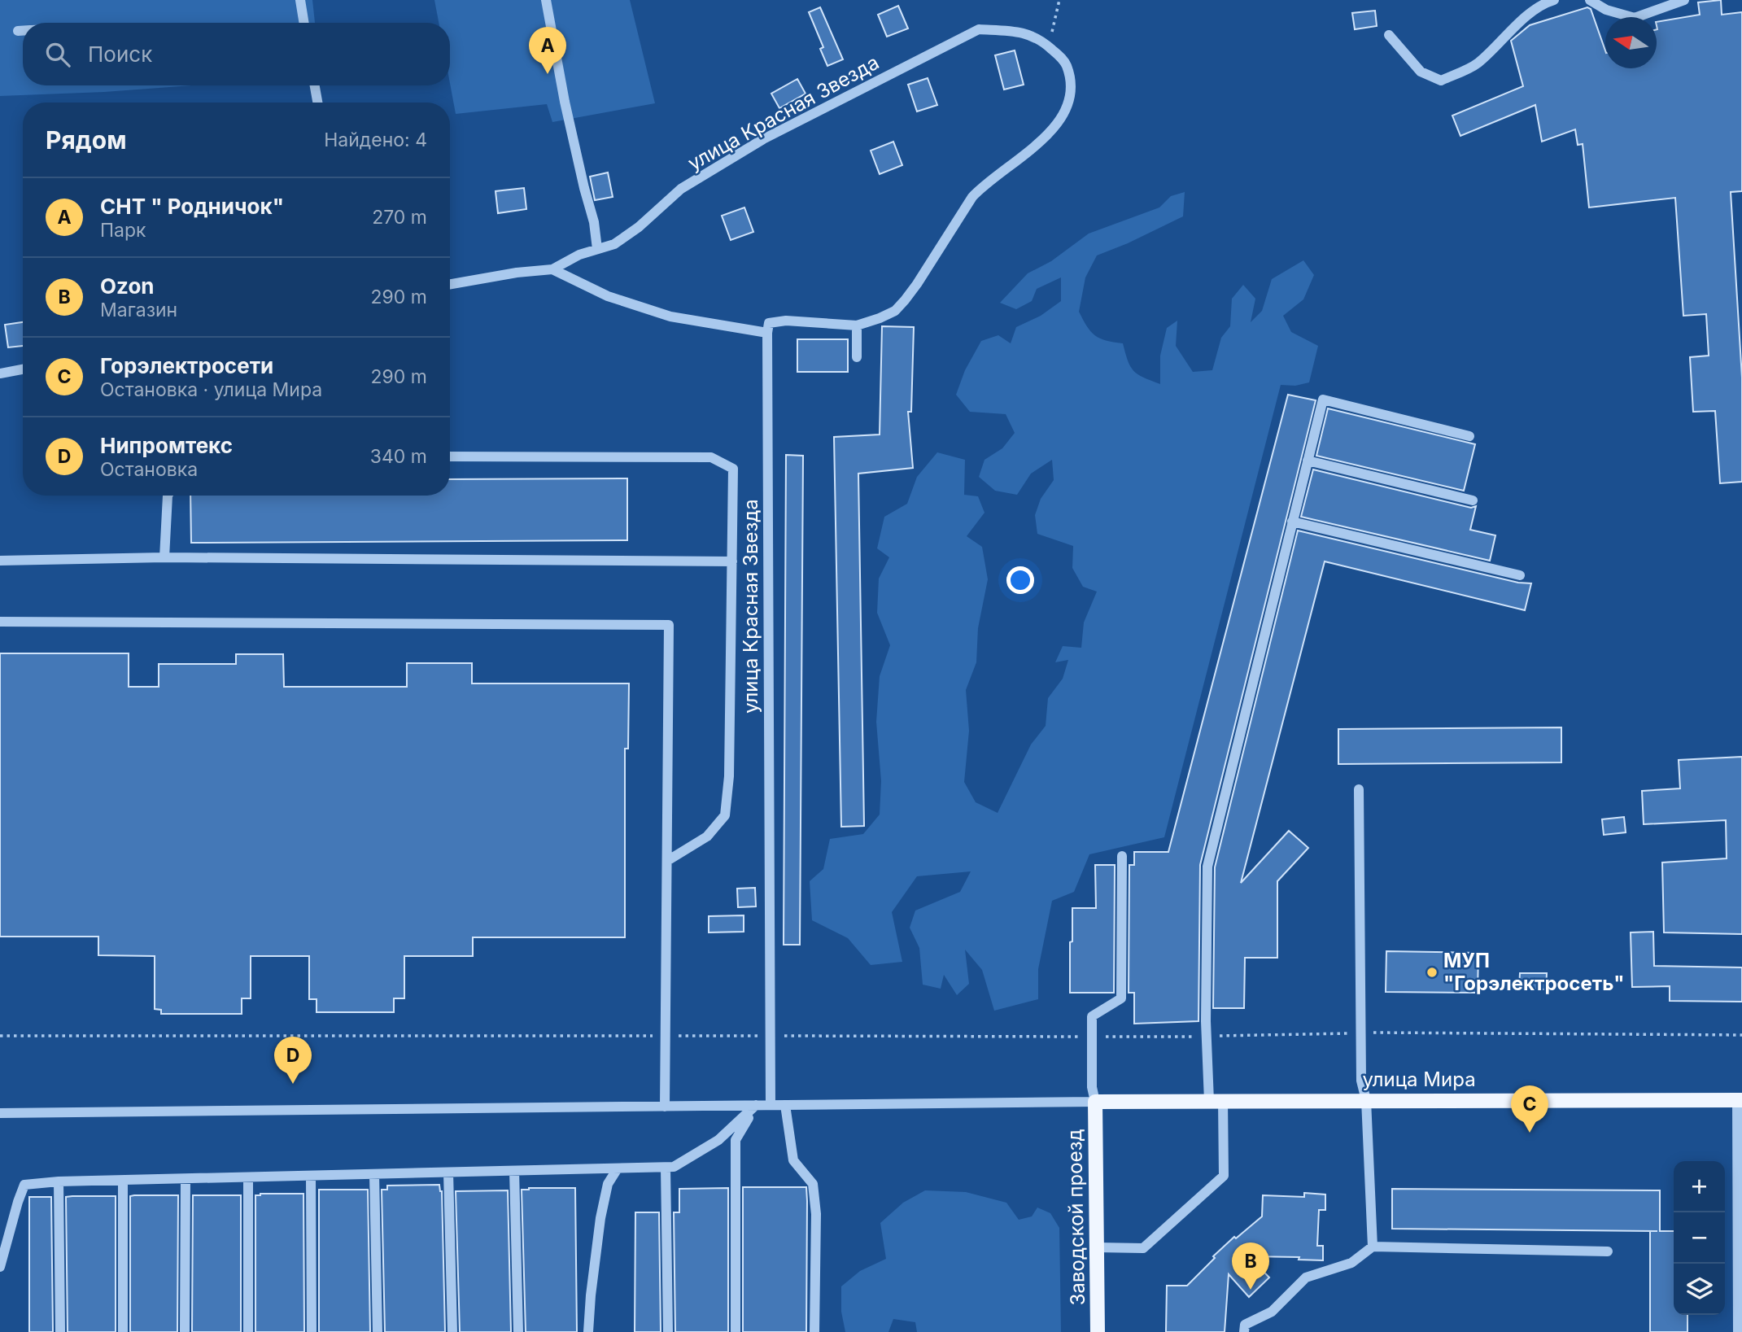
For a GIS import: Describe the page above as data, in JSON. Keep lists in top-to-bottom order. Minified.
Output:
{"streets":{"main road":["улица Мира","Заводской проезд"],"street":["улица Красная Звезда"]},"crossings":[["улица Мира","Заводской проезд"]],"places":["МУП \"Горэлектросеть\""],"north":"left","page":{"search":"Поиск","pins":["A","D","C","B"],"heading":["Рядом","Найдено: 4"],"list":[{"mark":"A","name":"СНТ \" Родничок\"","note":"Парк","value":"270 m"},{"mark":"B","name":"Ozon","note":"Магазин","value":"290 m"},{"mark":"C","name":"Горэлектросети","note":"Остановка · улица Мира","value":"290 m"},{"mark":"D","name":"Нипромтекс","note":"Остановка","value":"340 m"}],"map_buttons":["+","−"]}}
